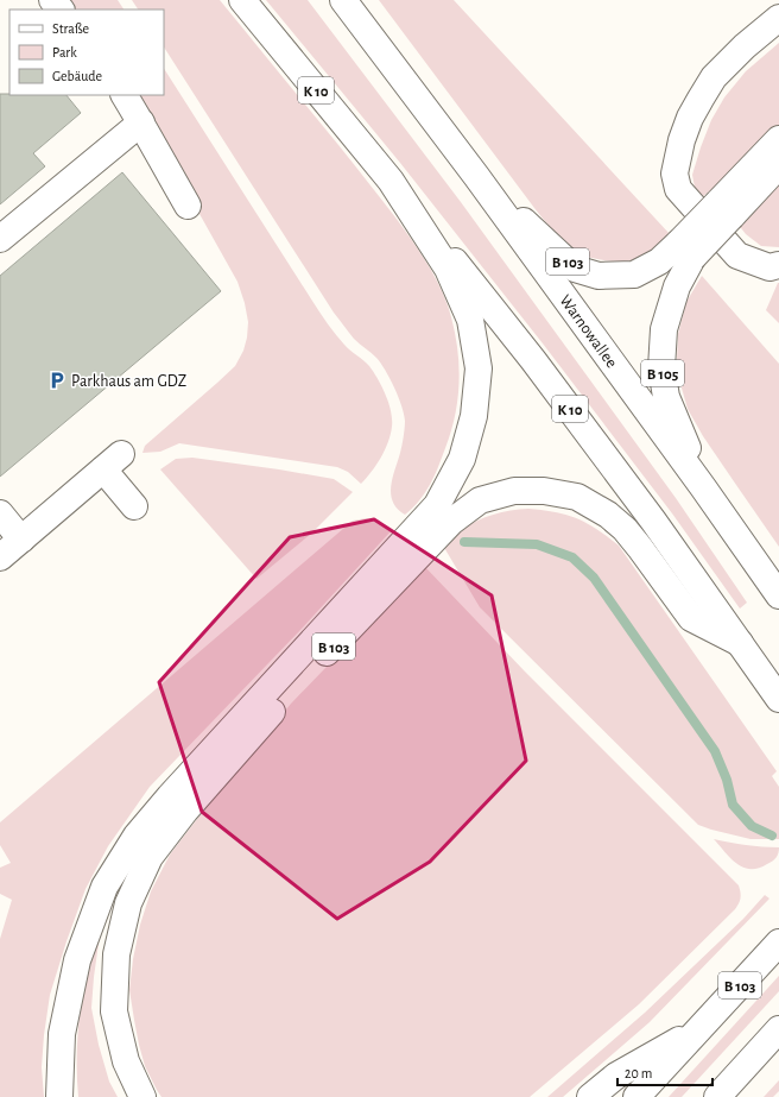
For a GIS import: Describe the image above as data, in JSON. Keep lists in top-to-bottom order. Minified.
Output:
{"streets":{"main road":["K 10","B 103","Warnowallee","B 105"]},"crossings":[["K 10","B 103"],["B 103","Warnowallee"],["B 103","B 105"],["Warnowallee","B 105"]],"places":{"parking":["Parkhaus am GDZ"]},"legend":["Straße","Park","Gebäude"],"scale_bar":"20 m"}
